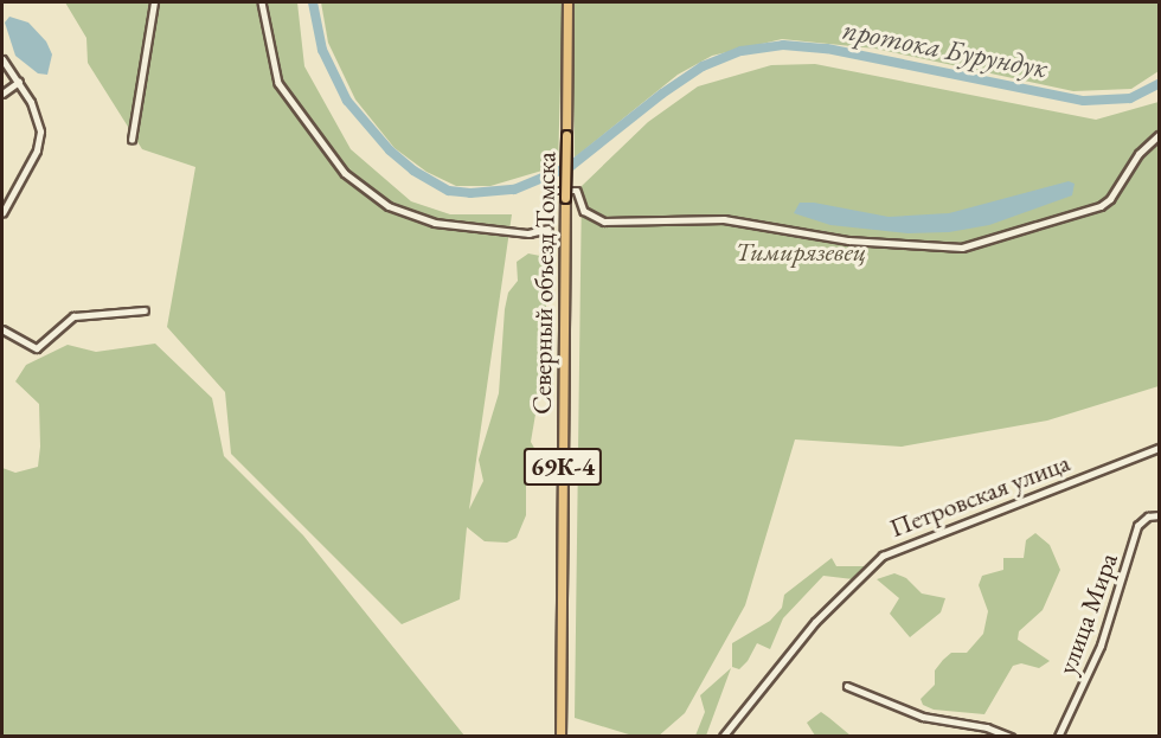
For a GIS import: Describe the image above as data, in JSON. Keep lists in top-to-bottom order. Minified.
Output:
{"streets":{"main road":["Северный объезд Томска","69К-4"],"street":["Петровская улица","улица Мира"]},"water":["протока Бурундук"],"parks":["Тимирязевец"]}
